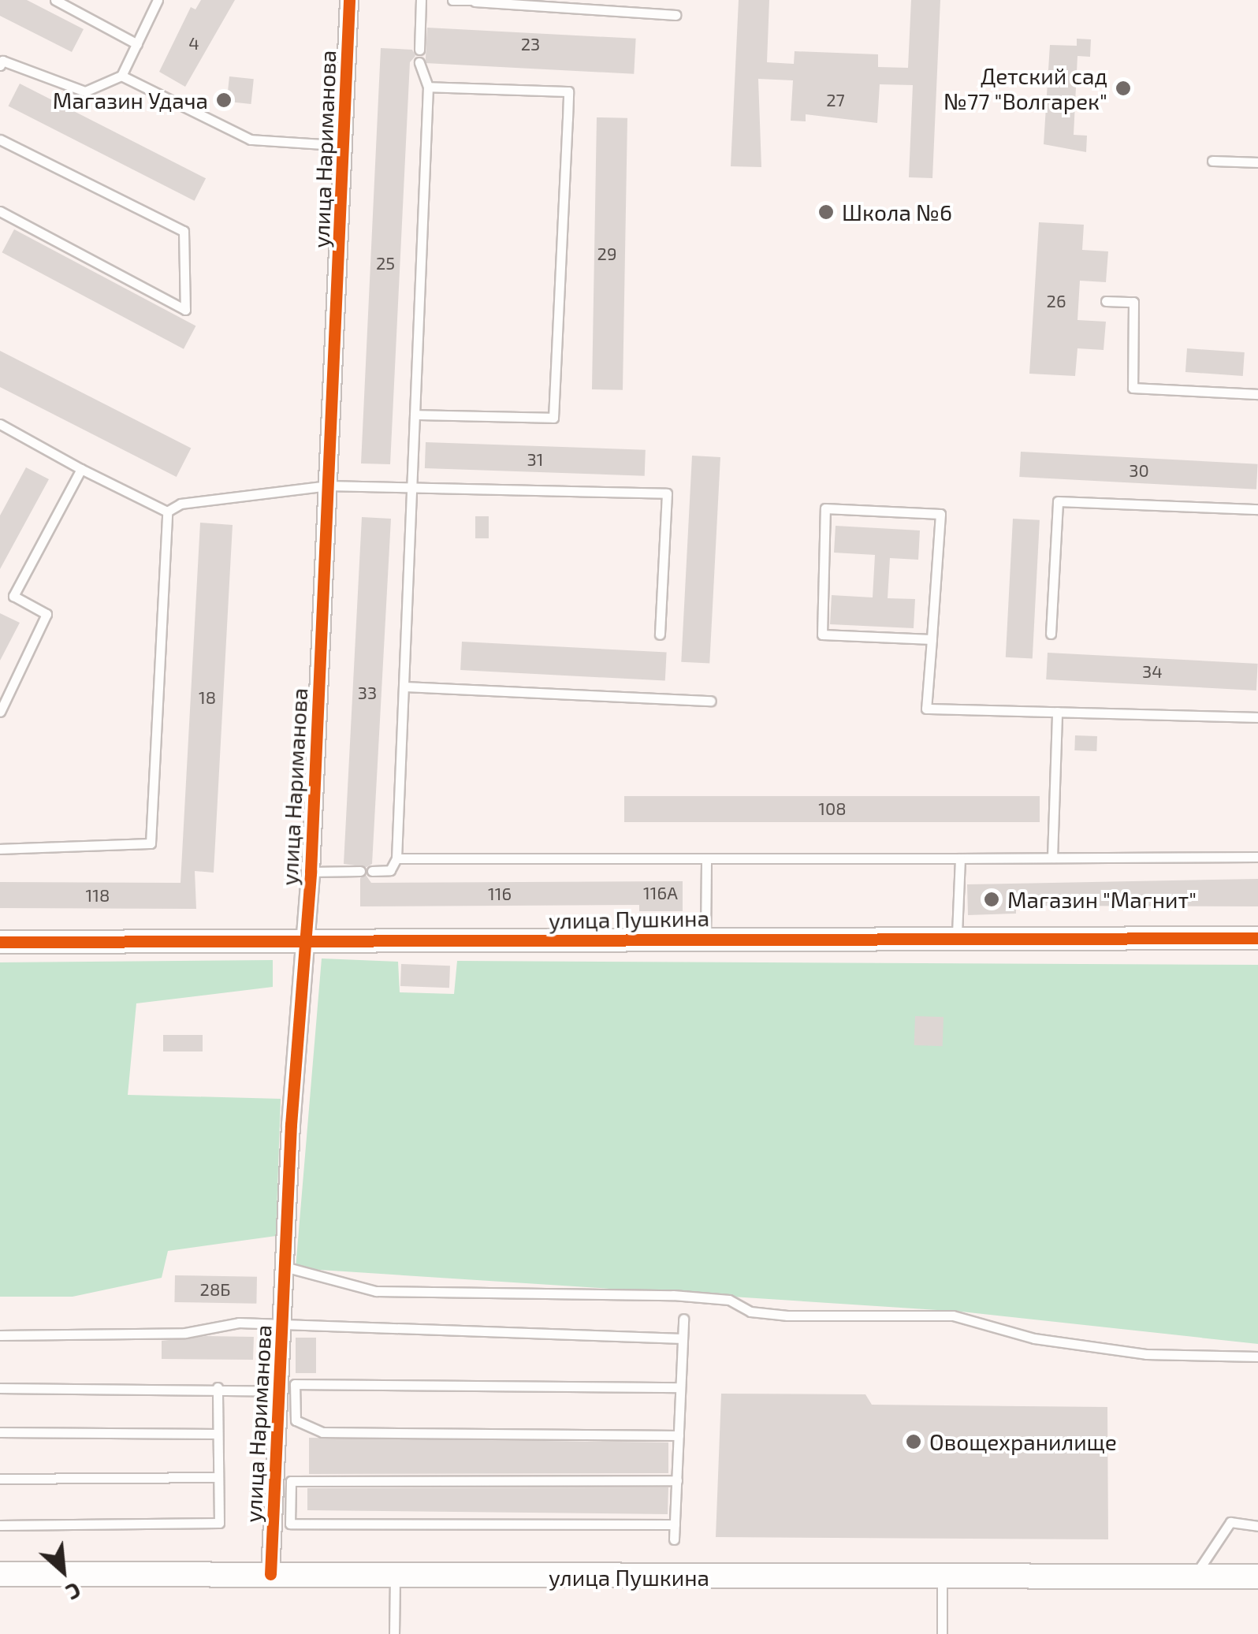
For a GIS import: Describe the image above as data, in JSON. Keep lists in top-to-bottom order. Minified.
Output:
{"streets":{"main road":["улица Пушкина"],"street":["улица Нариманова"]},"crossings":[["улица Нариманова","улица Пушкина"]],"places":["Детский сад №77 \"Волгарек\"","Магазин Удача","Школа №6","Магазин \"Магнит\"","Овощехранилище"],"house_numbers":["4","23","27","29","25","26","31","30","34","33","18","108","116А","116","118","28Б"],"north":"bottom right"}
